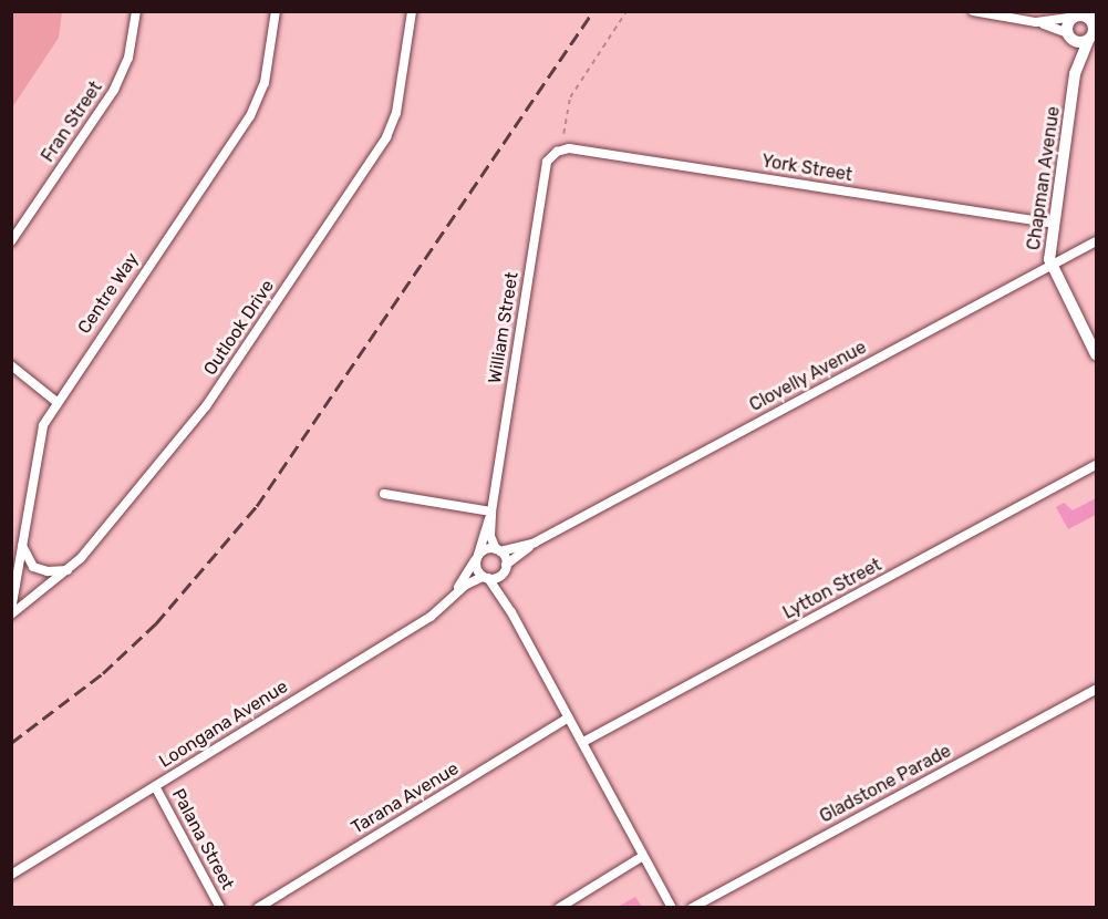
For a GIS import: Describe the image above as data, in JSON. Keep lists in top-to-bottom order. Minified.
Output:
{"streets":{"street":["Fran Street","York Street","Chapman Avenue","Centre Way","Outlook Drive","William Street","Clovelly Avenue","Lytton Street","Loongana Avenue","Gladstone Parade","Tarana Avenue","Palana Street"]},"crossings":[["York Street","Chapman Avenue"],["York Street","William Street"],["Chapman Avenue","Clovelly Avenue"],["Centre Way","Outlook Drive"],["William Street","Clovelly Avenue"],["William Street","Loongana Avenue"],["Clovelly Avenue","Loongana Avenue"],["Loongana Avenue","Palana Street"]]}
